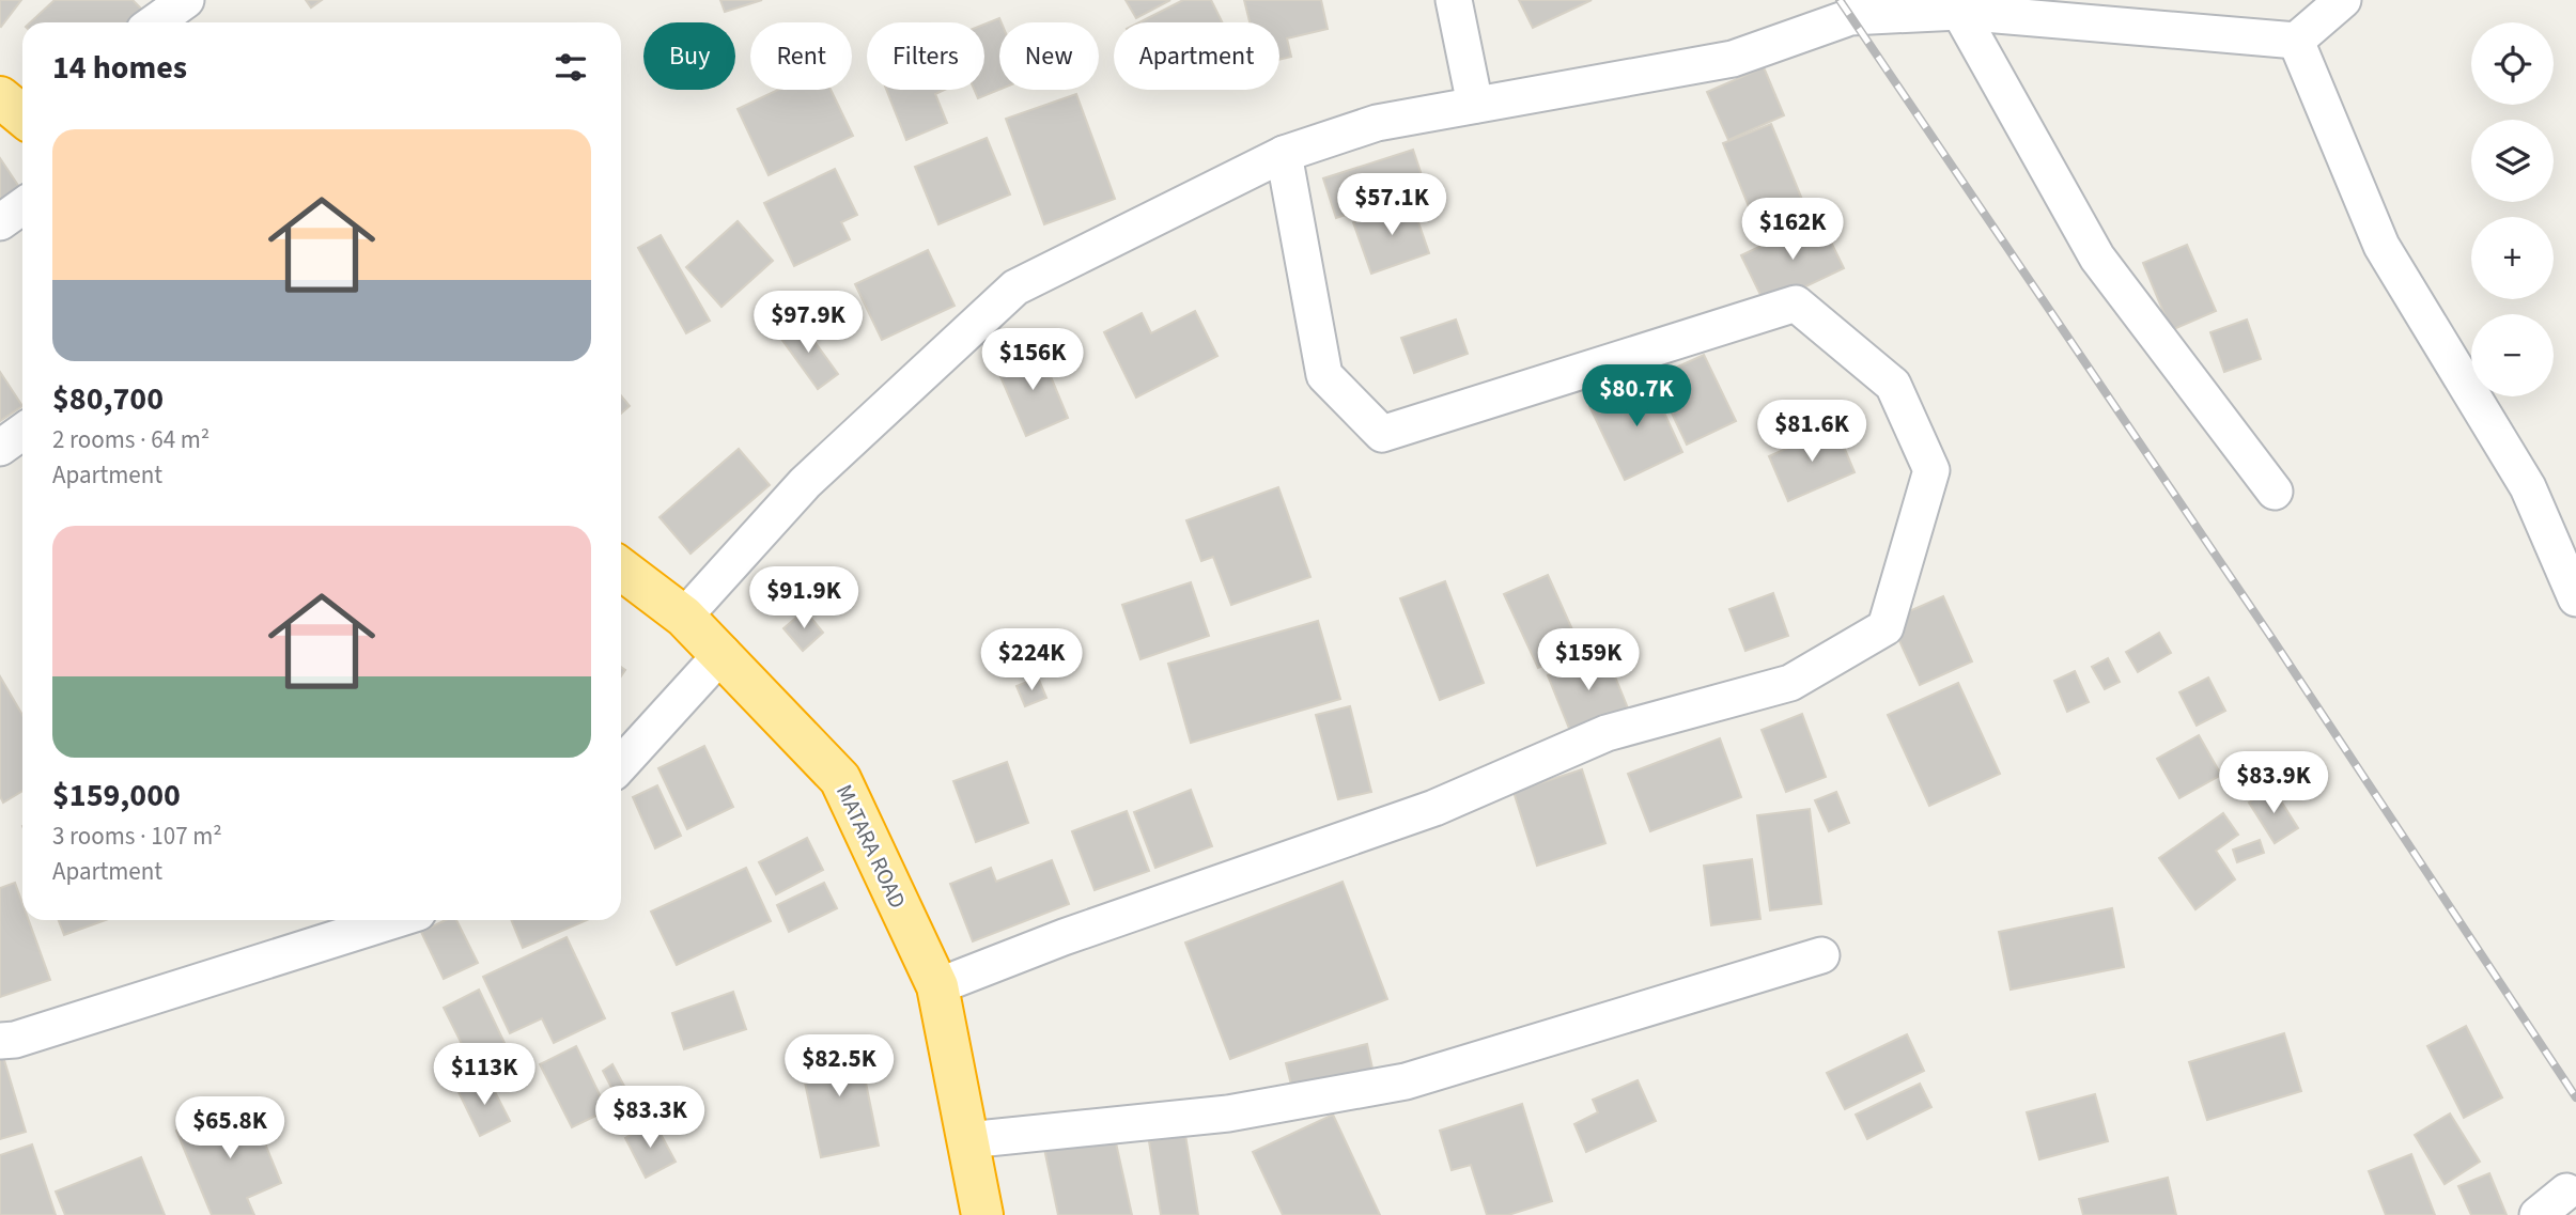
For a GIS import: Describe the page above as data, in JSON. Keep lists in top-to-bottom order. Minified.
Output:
{"streets":{"highway":["MATARA ROAD"]},"page":{"map_buttons":["+","−"],"chip":["Buy","Rent","Filters","New","Apartment"],"heading":"14 homes","list":[{"name":"$80,700","note":"2 rooms · 64 m² · Apartment"},{"name":"$159,000","note":"3 rooms · 107 m² · Apartment"}],"price":["$57.1K","$162K","$97.9K","$156K","$80.7K","$81.6K","$91.9K","$224K","$159K","$83.9K","$82.5K","$113K","$83.3K","$65.8K"]}}
